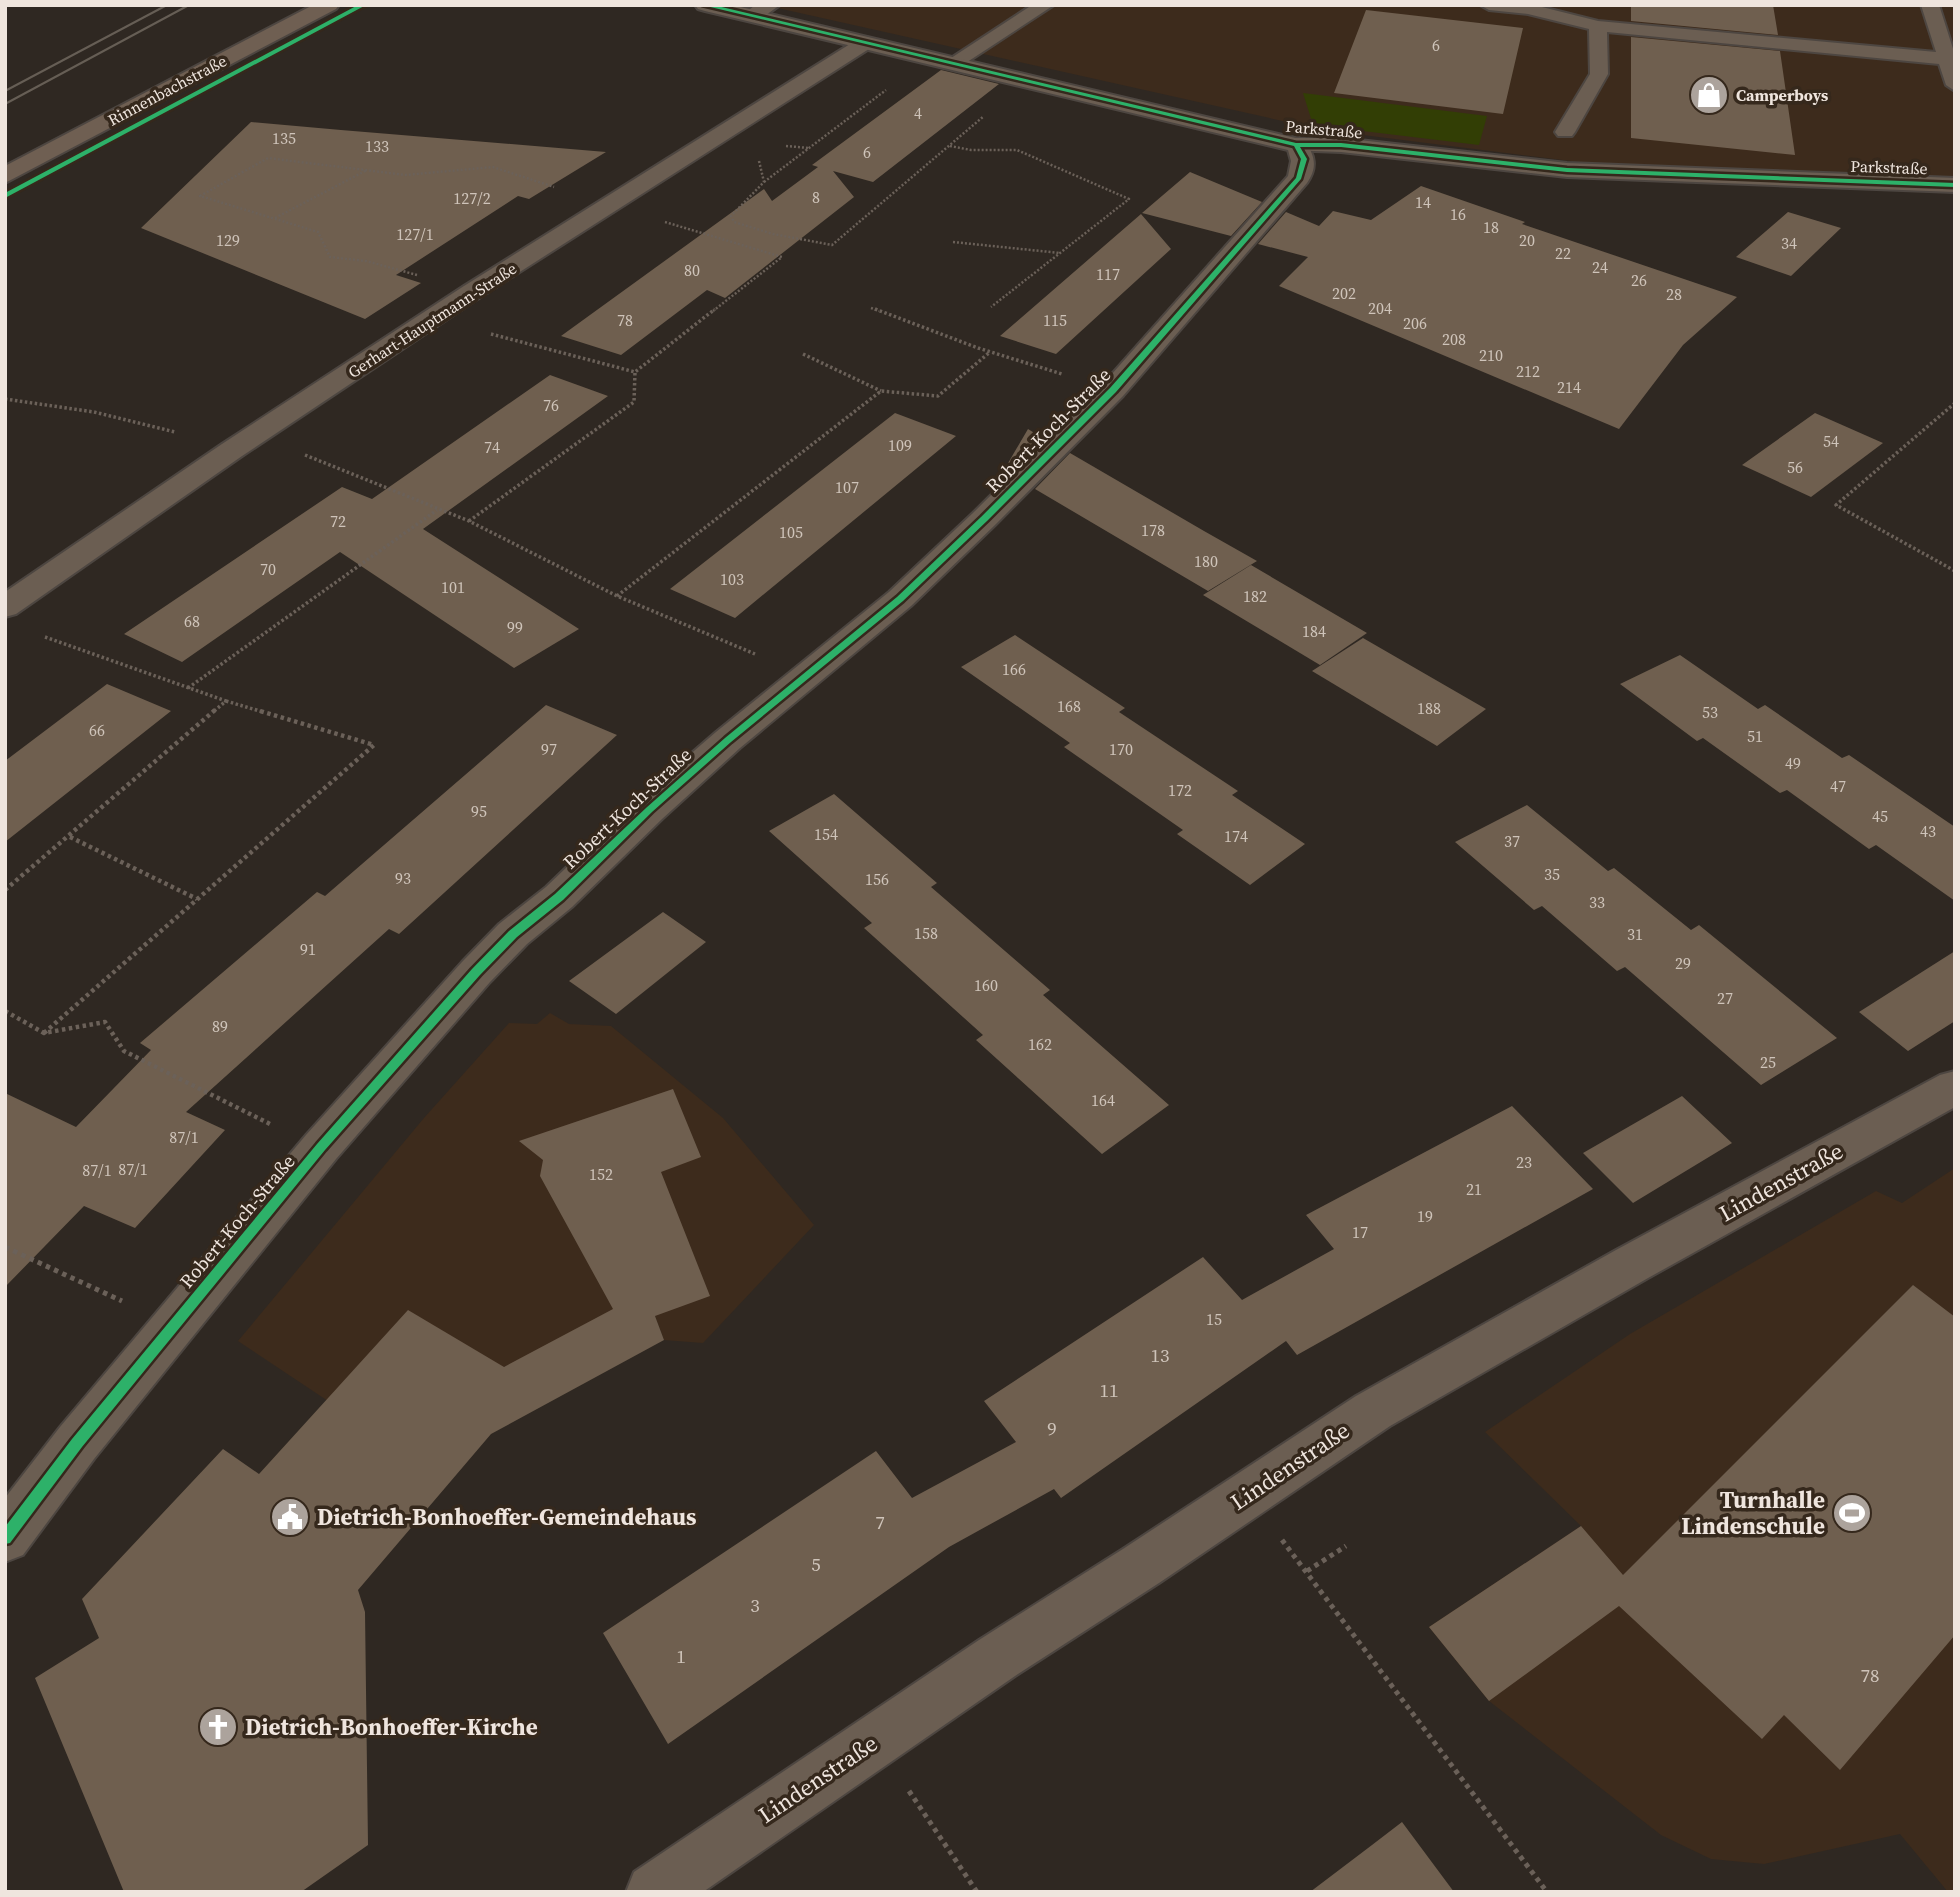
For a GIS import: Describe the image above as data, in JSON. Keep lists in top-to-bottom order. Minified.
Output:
{"streets":{"main road":["Rinnenbachstraße"],"street":["Parkstraße","Gerhart-Hauptmann-Straße","Robert-Koch-Straße","Lindenstraße"]},"crossings":[["Parkstraße","Gerhart-Hauptmann-Straße"],["Parkstraße","Robert-Koch-Straße"]],"places":{"shop":["Camperboys"],"sports":["Turnhalle Lindenschule"],"public building":["Dietrich-Bonhoeffer-Gemeindehaus"],"church":["Dietrich-Bonhoeffer-Kirche"]},"house_numbers":["6","4","135","133","6","8","127/2","14","16","18","127/1","129","20","34","22","24","80","117","26","202","28","204","78","115","206","208","210","212","214","76","54","109","74","56","107","72","178","105","180","70","103","101","182","68","99","184","166","168","188","53","66","51","97","170","49","47","172","95","45","43","154","174","37","35","93","156","33","158","31","91","29","160","27","89","162","25","164","87/1","23","87/1","87/1","152","21","19","17","15","13","11","9","7","5","3","1","78"]}
